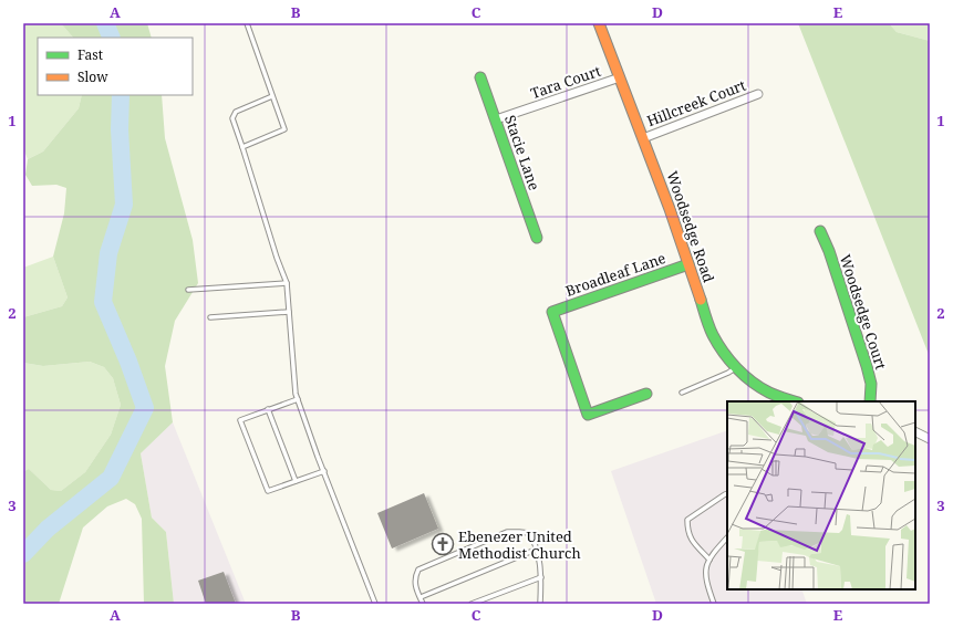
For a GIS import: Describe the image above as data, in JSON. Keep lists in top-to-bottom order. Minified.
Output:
{"streets":{"street":["Tara Court","Hillcreek Court","Stacie Lane","Woodsedge Road","Broadleaf Lane","Woodsedge Court"]},"crossings":[["Tara Court","Stacie Lane"],["Tara Court","Woodsedge Road"],["Hillcreek Court","Woodsedge Road"],["Woodsedge Road","Broadleaf Lane"]],"places":{"church":["Ebenezer United Methodist Church"]},"legend":["Fast","Slow"],"grid":{"columns":["A","B","C","D","E"],"rows":["1","2","3"]}}
